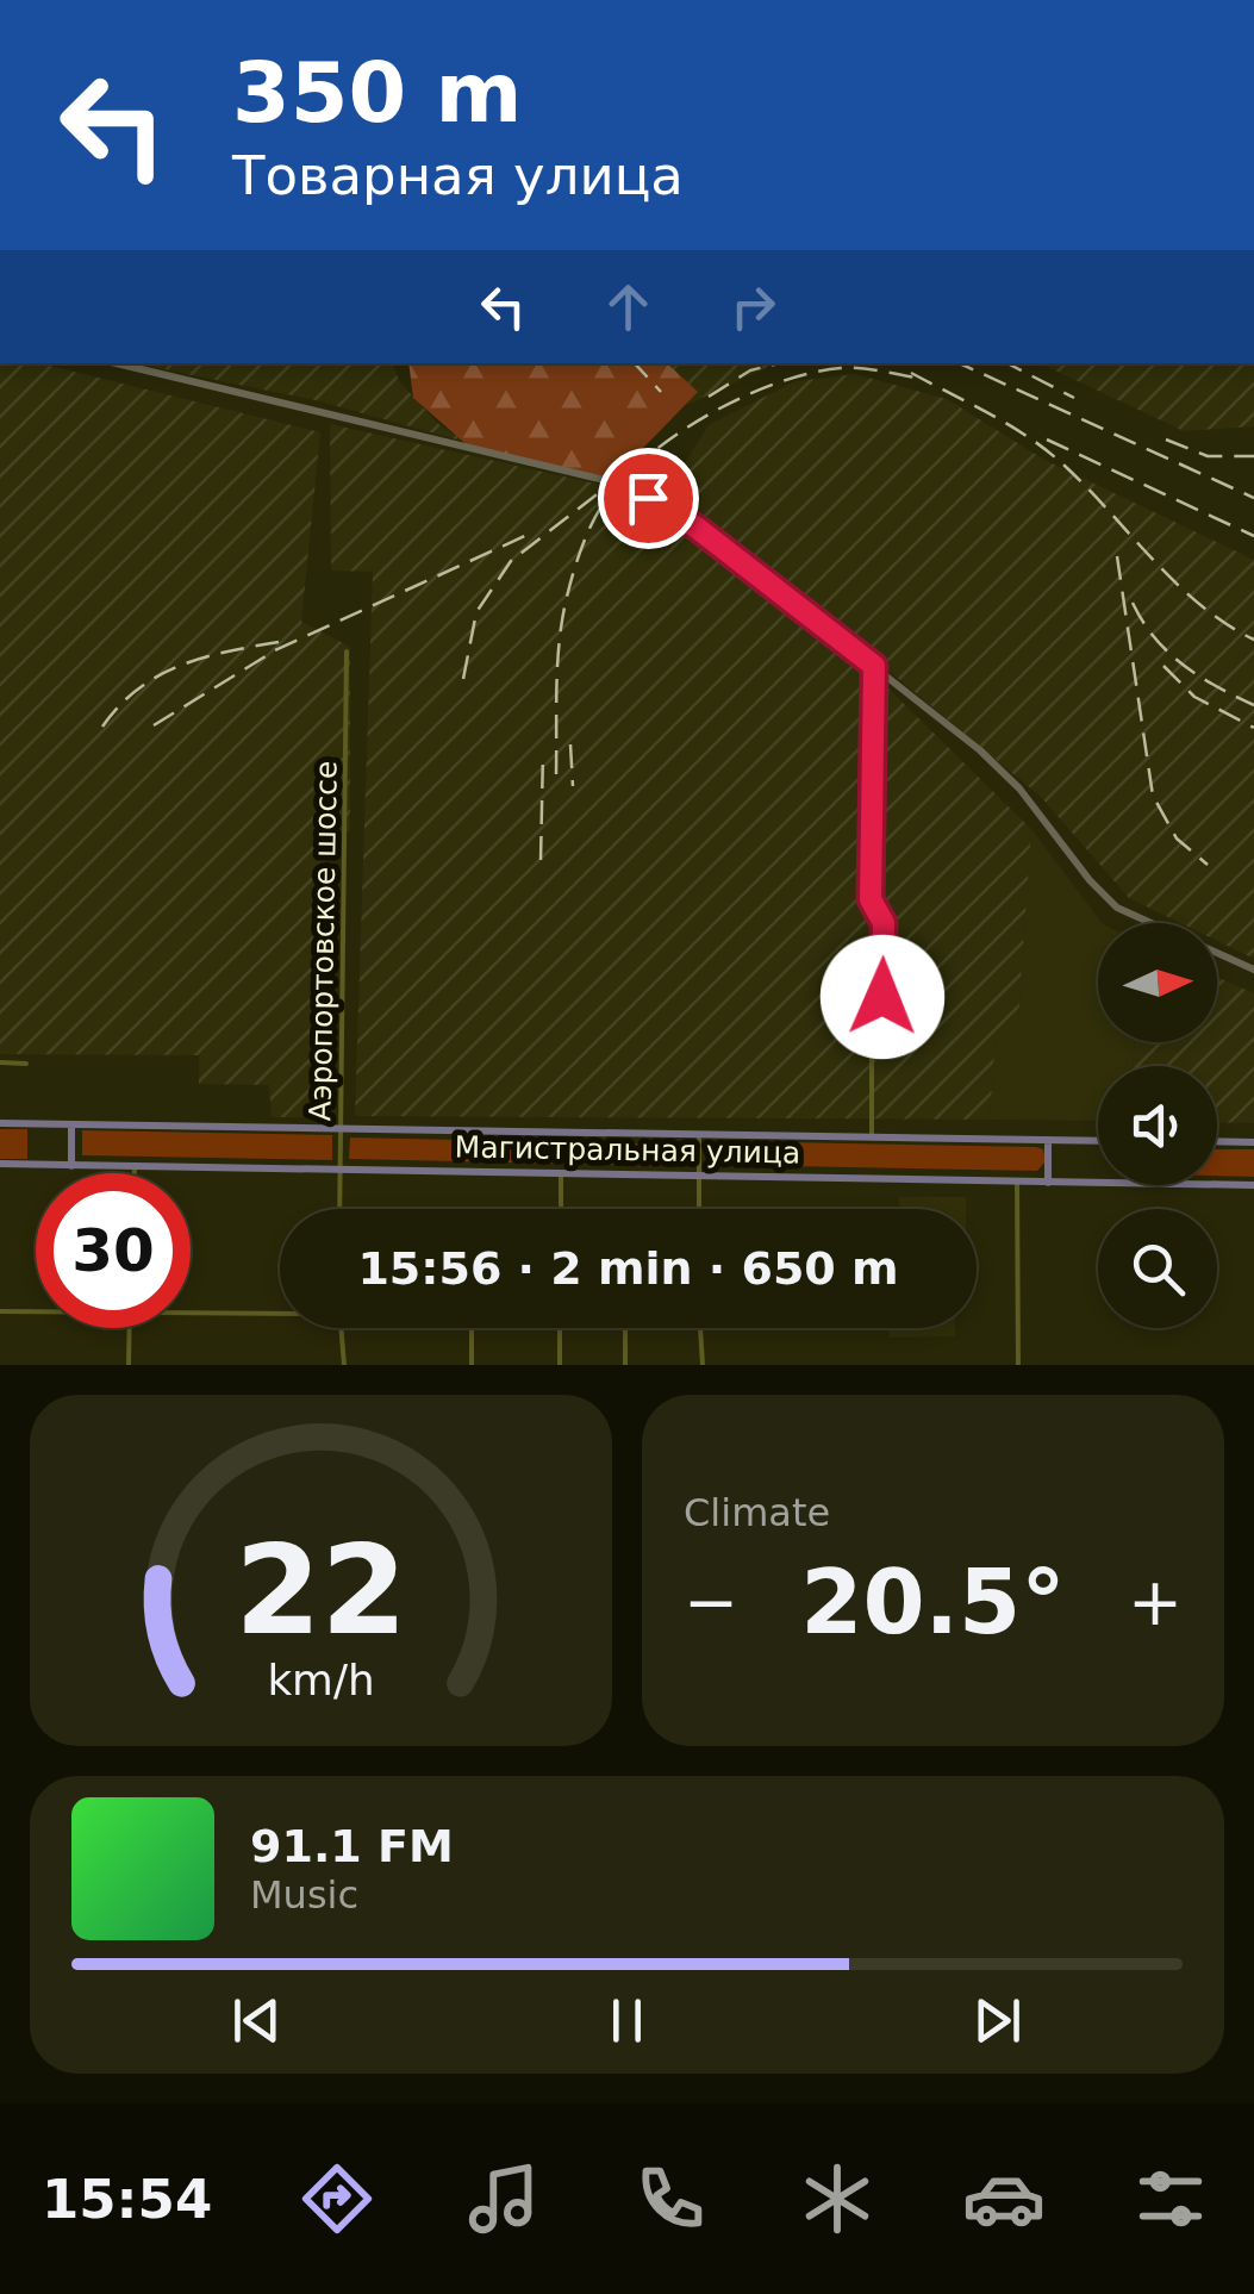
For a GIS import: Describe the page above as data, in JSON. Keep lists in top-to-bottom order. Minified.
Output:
{"streets":{"main road":["Магистральная улица"],"street":["Аэропортовское шоссе"]},"crossings":[["Аэропортовское шоссе","Магистральная улица"]],"north":"right","page":{"turn":["350 m","Товарная улица"],"limit":"30","trip":"15:56 · 2 min · 650 m","tile":"Climate","heat":["−","20.5°","+"],"song":["91.1 FM","Music"],"tabs":"15:54","gauge":["22","km/h"]}}
